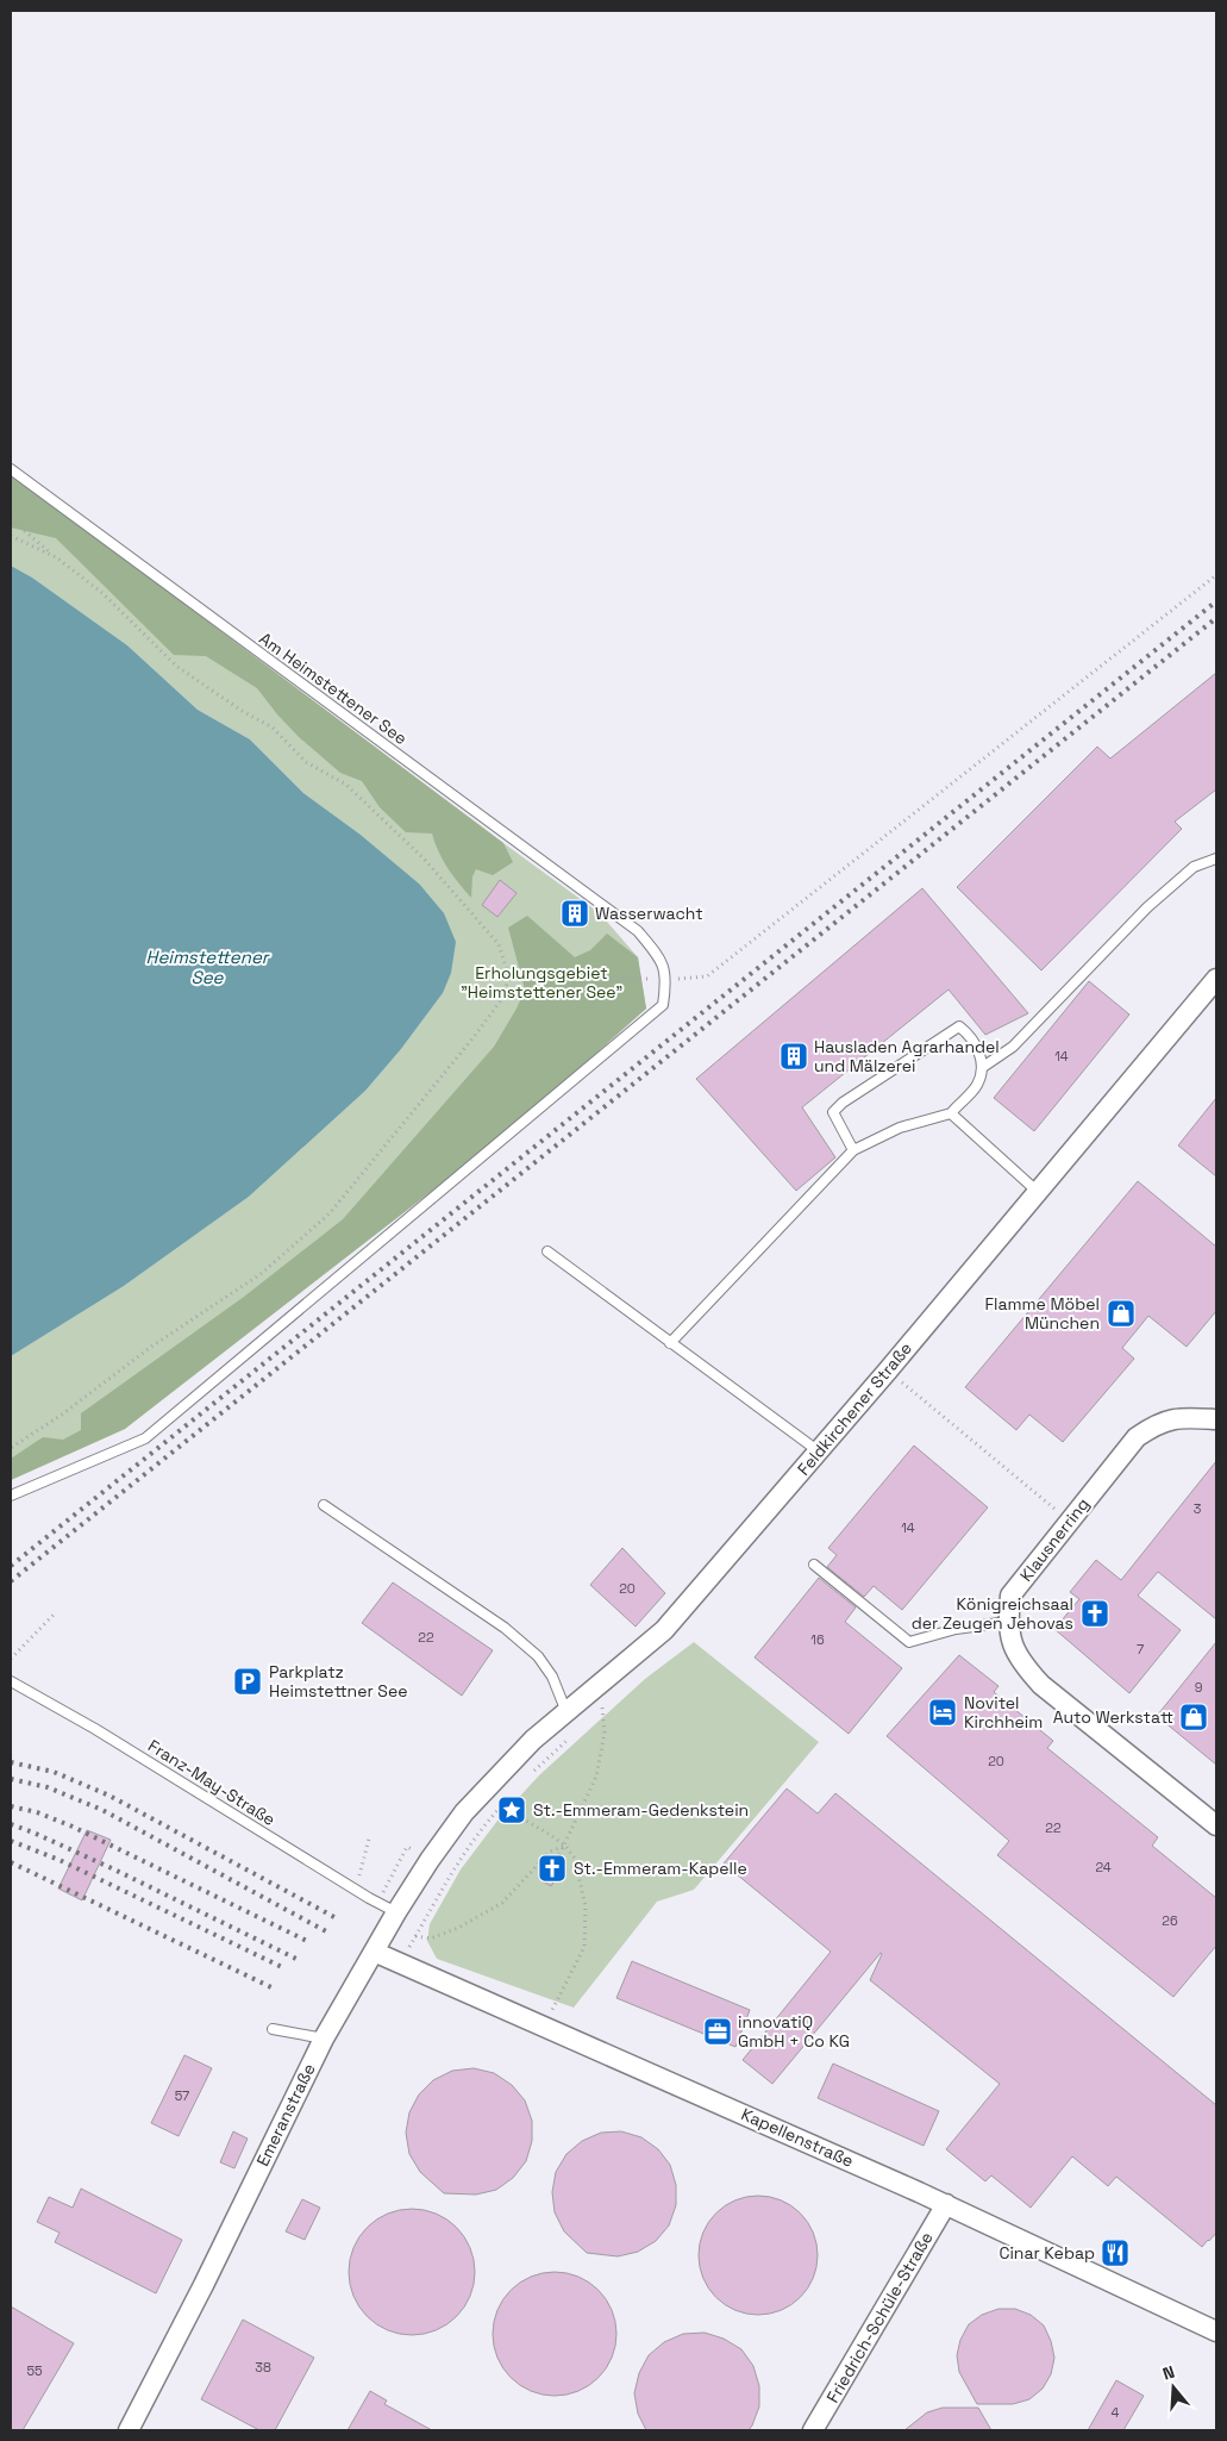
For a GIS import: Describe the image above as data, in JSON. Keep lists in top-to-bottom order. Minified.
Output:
{"streets":{"street":["Feldkirchener Straße","Klausnerring","Emeranstraße","Kapellenstraße","Friedrich-Schüle-Straße"],"lane":["Am Heimstettener See","Franz-May-Straße"]},"crossings":[["Feldkirchener Straße","Emeranstraße"],["Franz-May-Straße","Emeranstraße"],["Emeranstraße","Kapellenstraße"],["Kapellenstraße","Friedrich-Schüle-Straße"]],"water":["Heimstettener See"],"parks":["Erholungsgebiet \"Heimstettener See\""],"places":{"building":["Wasserwacht","Hausladen Agrarhandel und Mälzerei"],"shop":["Flamme Möbel München","Auto Werkstatt"],"church":["Königreichsaal der Zeugen Jehovas","St.-Emmeram-Kapelle"],"parking":["Parkplatz Heimstettner See"],"hotel":["Novitel Kirchheim"],"place":["St.-Emmeram-Gedenkstein"],"office":["innovatiQ GmbH + Co KG"],"restaurant":["Cinar Kebap"]},"house_numbers":["14","3","14","20","22","16","7","9","20","22","24","26","57","38","55","4"],"north":"top"}
